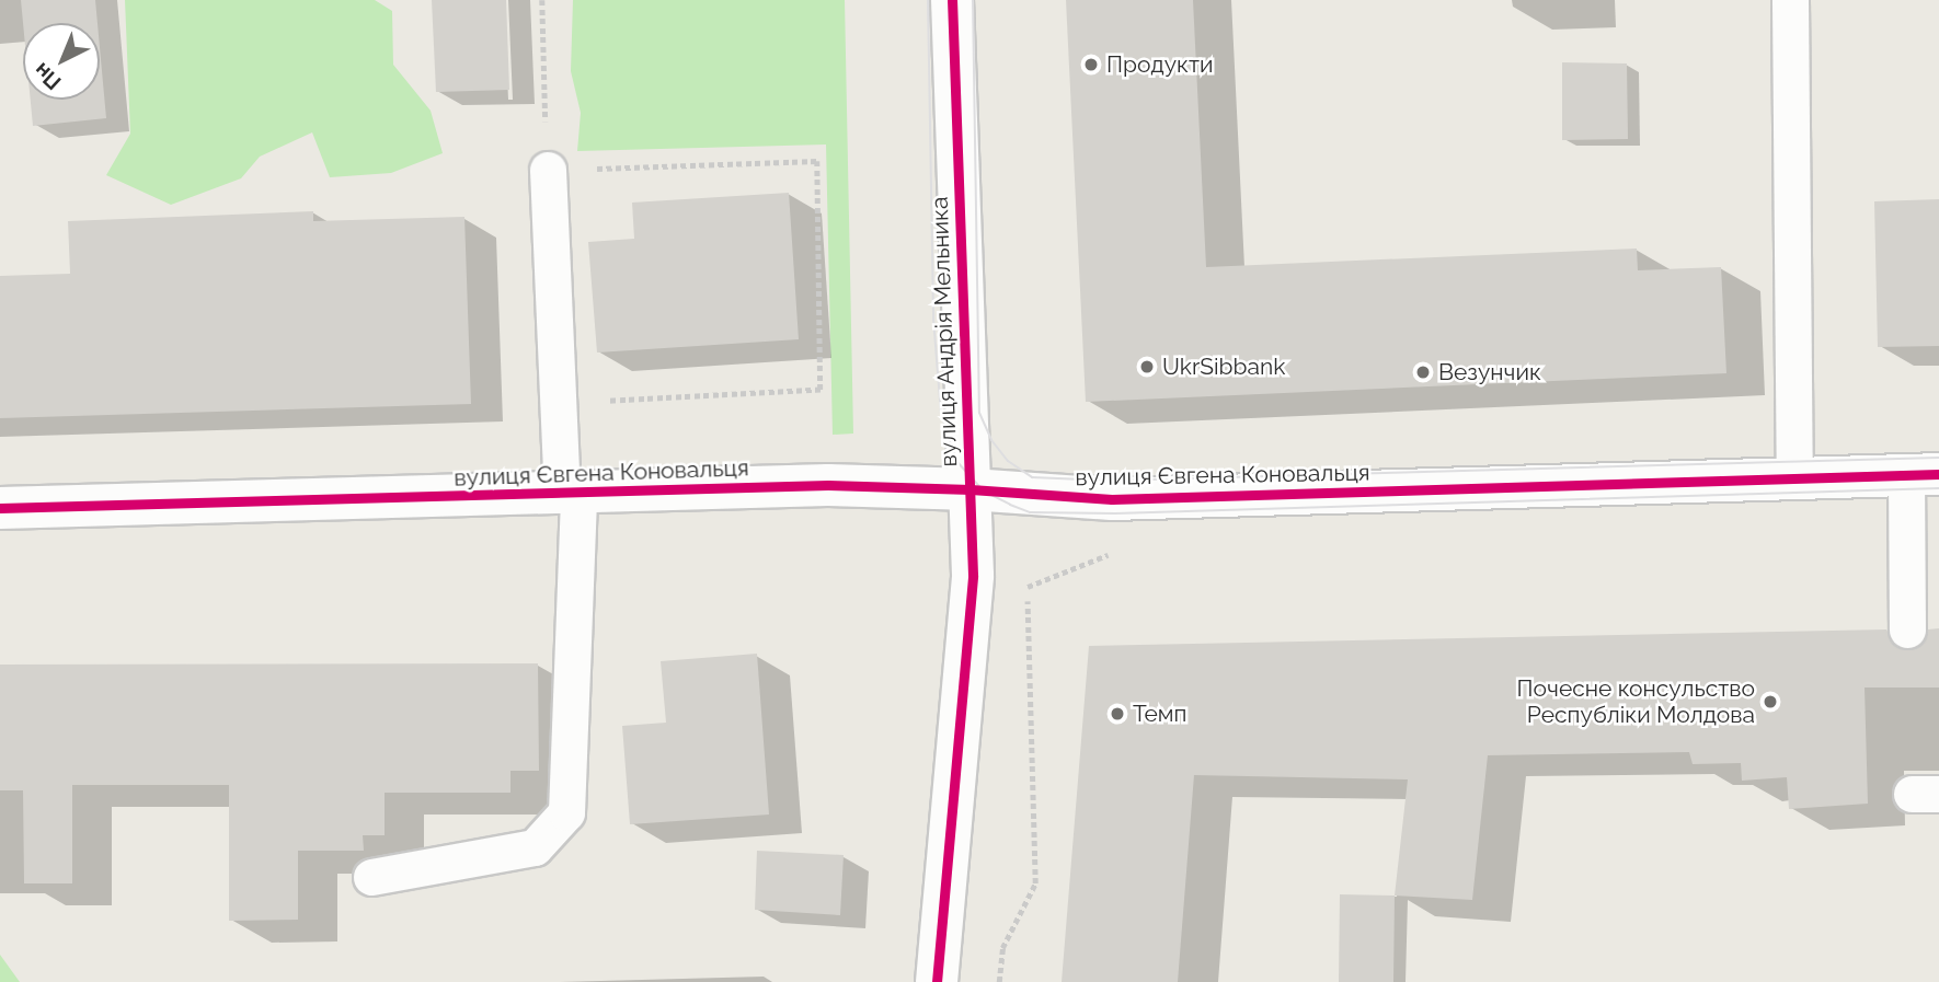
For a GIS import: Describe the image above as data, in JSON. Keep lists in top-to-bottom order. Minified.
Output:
{"streets":{"street":["вулиця Андрія Мельника","вулиця Євгена Коновальця"]},"crossings":[["вулиця Андрія Мельника","вулиця Євгена Коновальця"]],"places":["Продукти","UkrSibbank","Везунчик","Почесне консульство Республіки Молдова","Темп"],"north":"bottom left"}
